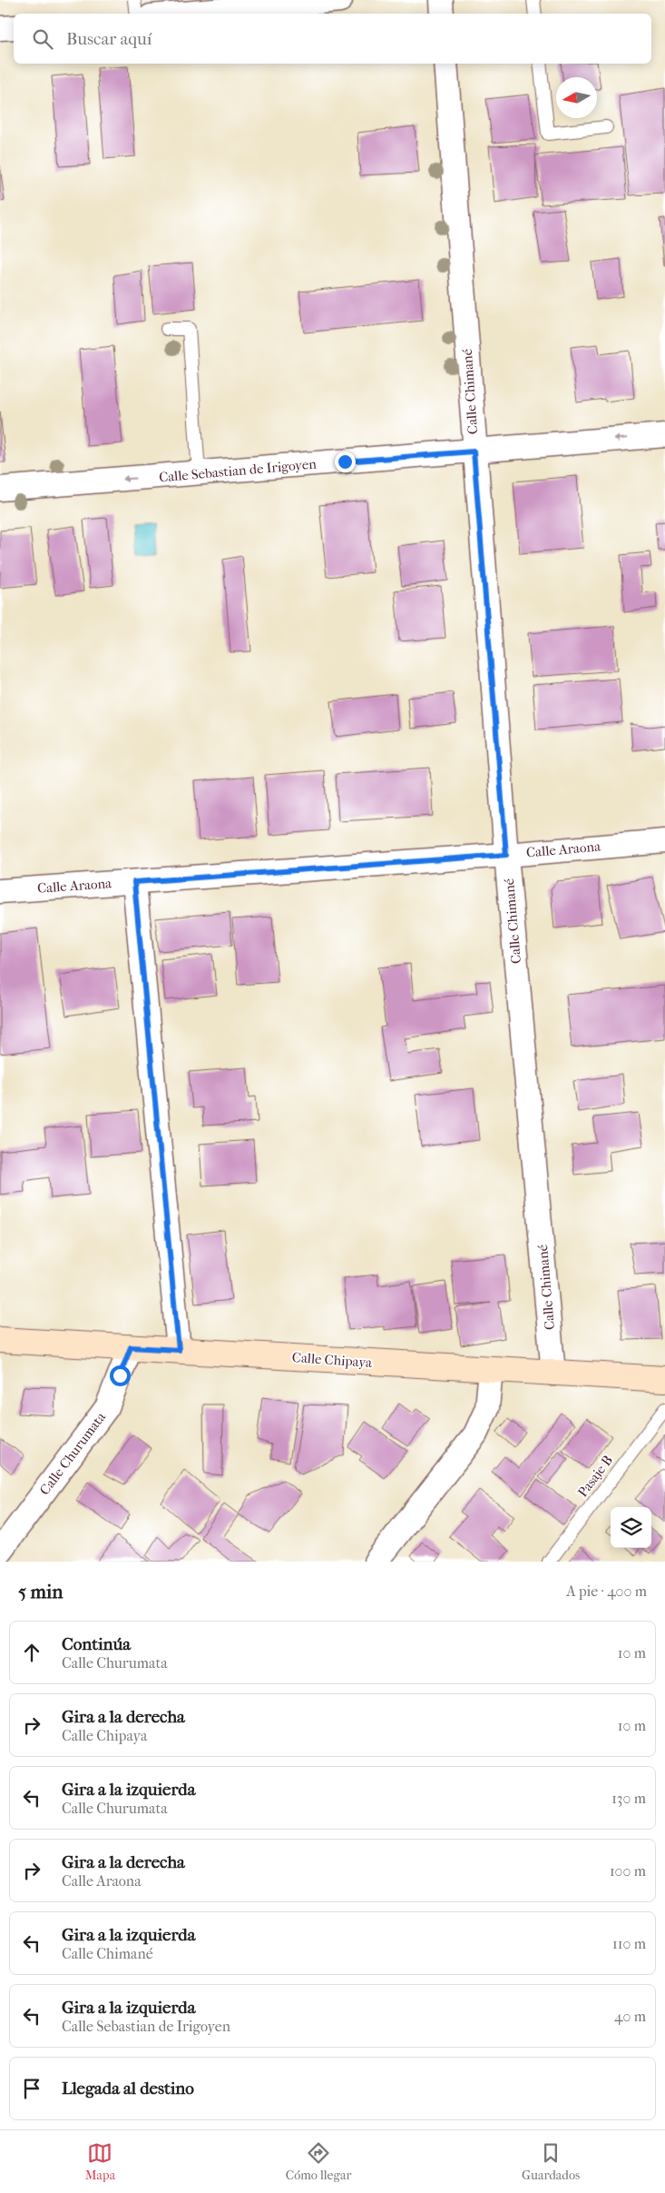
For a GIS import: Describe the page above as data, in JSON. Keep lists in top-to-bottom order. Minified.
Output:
{"streets":{"street":["Calle Chimané","Calle Sebastian de Irigoyen","Calle Araona","Calle Chipaya","Calle Churumata"],"lane":["Pasaje B"]},"crossings":[["Calle Chimané","Calle Sebastian de Irigoyen"],["Calle Chimané","Calle Araona"],["Calle Chimané","Calle Chipaya"],["Calle Chipaya","Calle Churumata"]],"one_way":["Calle Sebastian de Irigoyen"],"north":"left","page":{"search":"Buscar aquí","heading":["5 min","A pie · 400 m"],"list":[["Continúa","Calle Churumata","10 m"],["Gira a la derecha","Calle Chipaya","10 m"],["Gira a la izquierda","Calle Churumata","130 m"],["Gira a la derecha","Calle Araona","100 m"],["Gira a la izquierda","Calle Chimané","110 m"],["Gira a la izquierda","Calle Sebastian de Irigoyen","40 m"],"Llegada al destino"],"nav":["Mapa","Cómo llegar","Guardados"]}}
